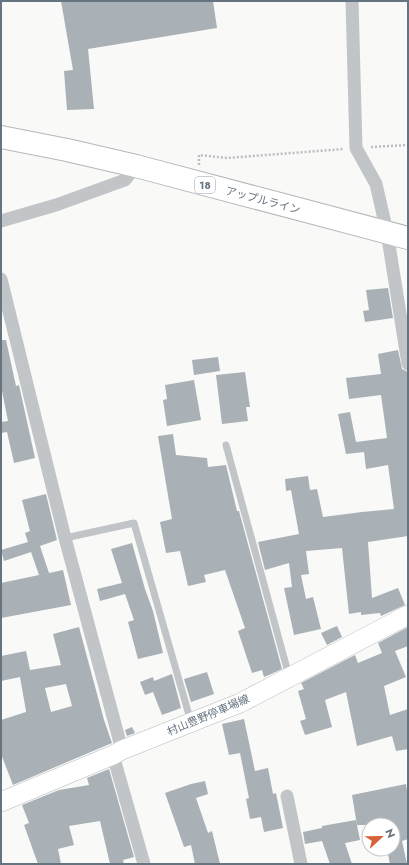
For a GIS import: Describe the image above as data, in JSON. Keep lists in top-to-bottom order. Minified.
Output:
{"streets":{"highway":["18","アップルライン"],"main road":["村山豊野停車場線"]},"north":"right"}
